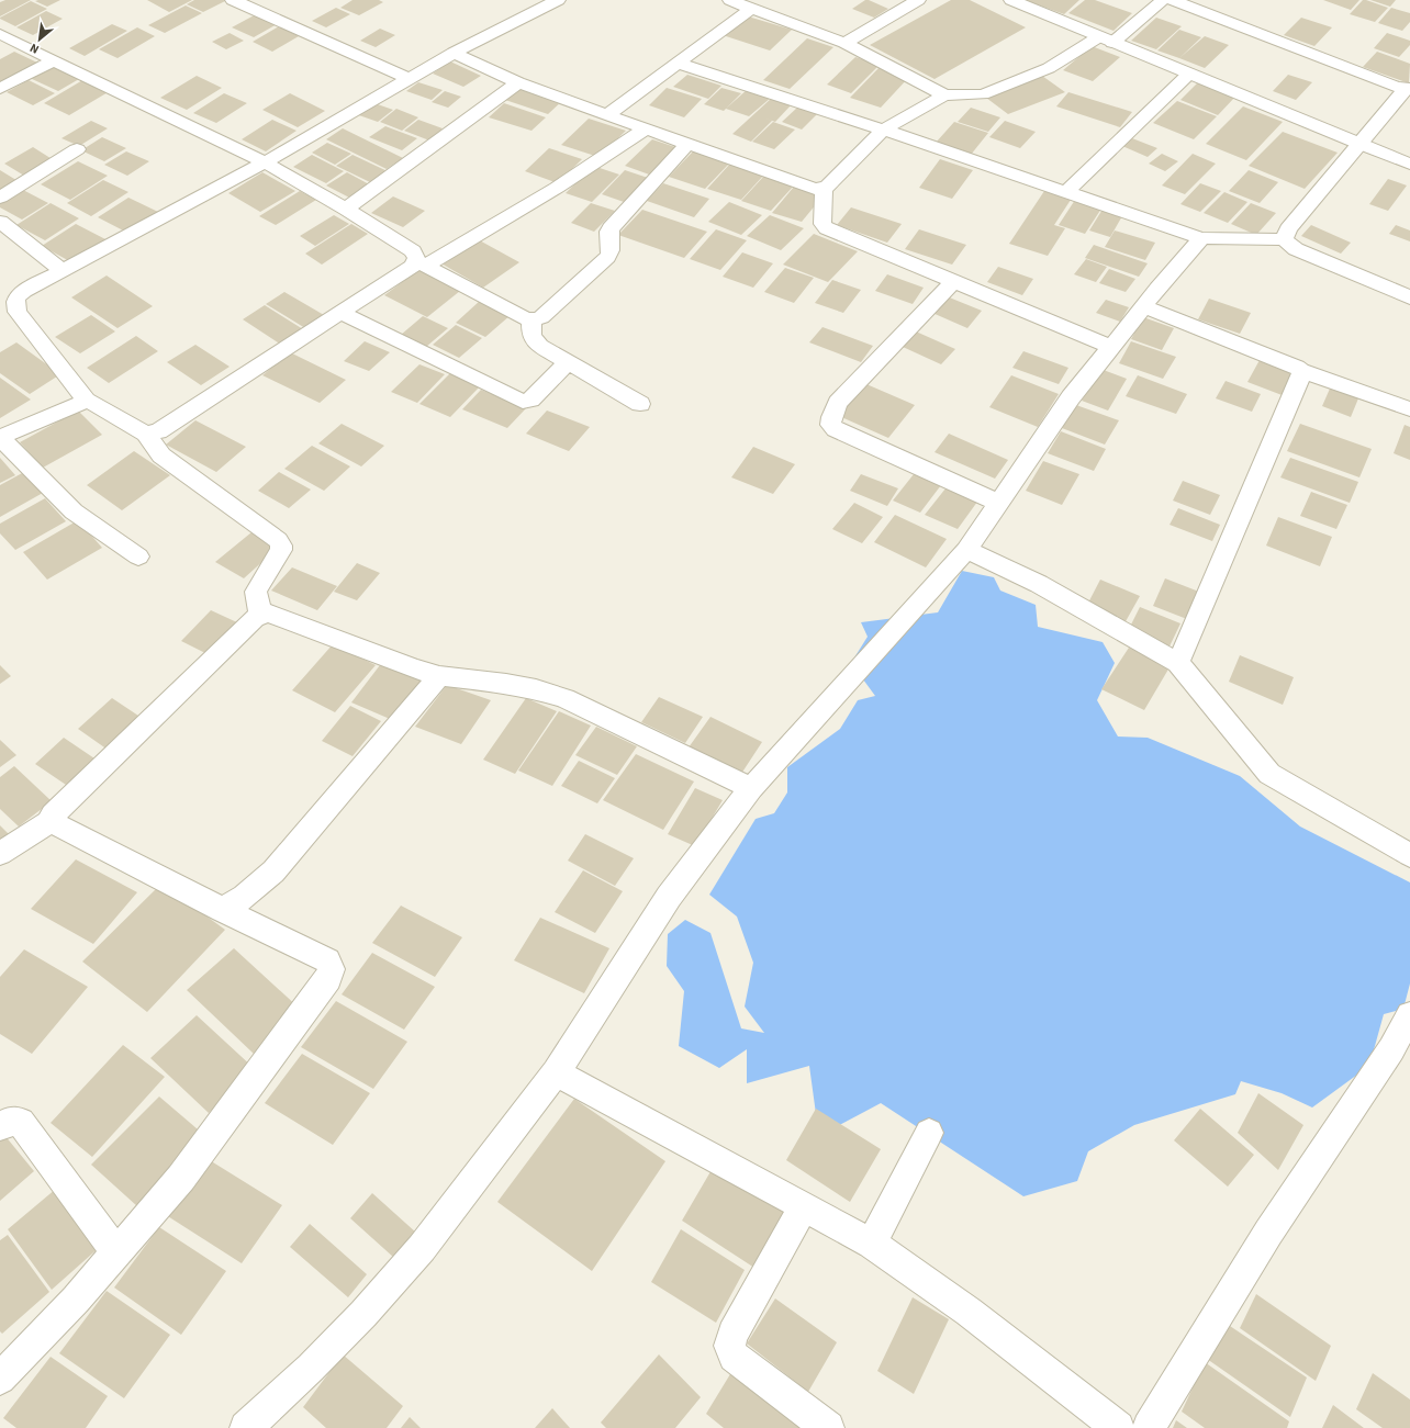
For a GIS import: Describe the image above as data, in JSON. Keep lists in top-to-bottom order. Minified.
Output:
{"north":"bottom left"}
